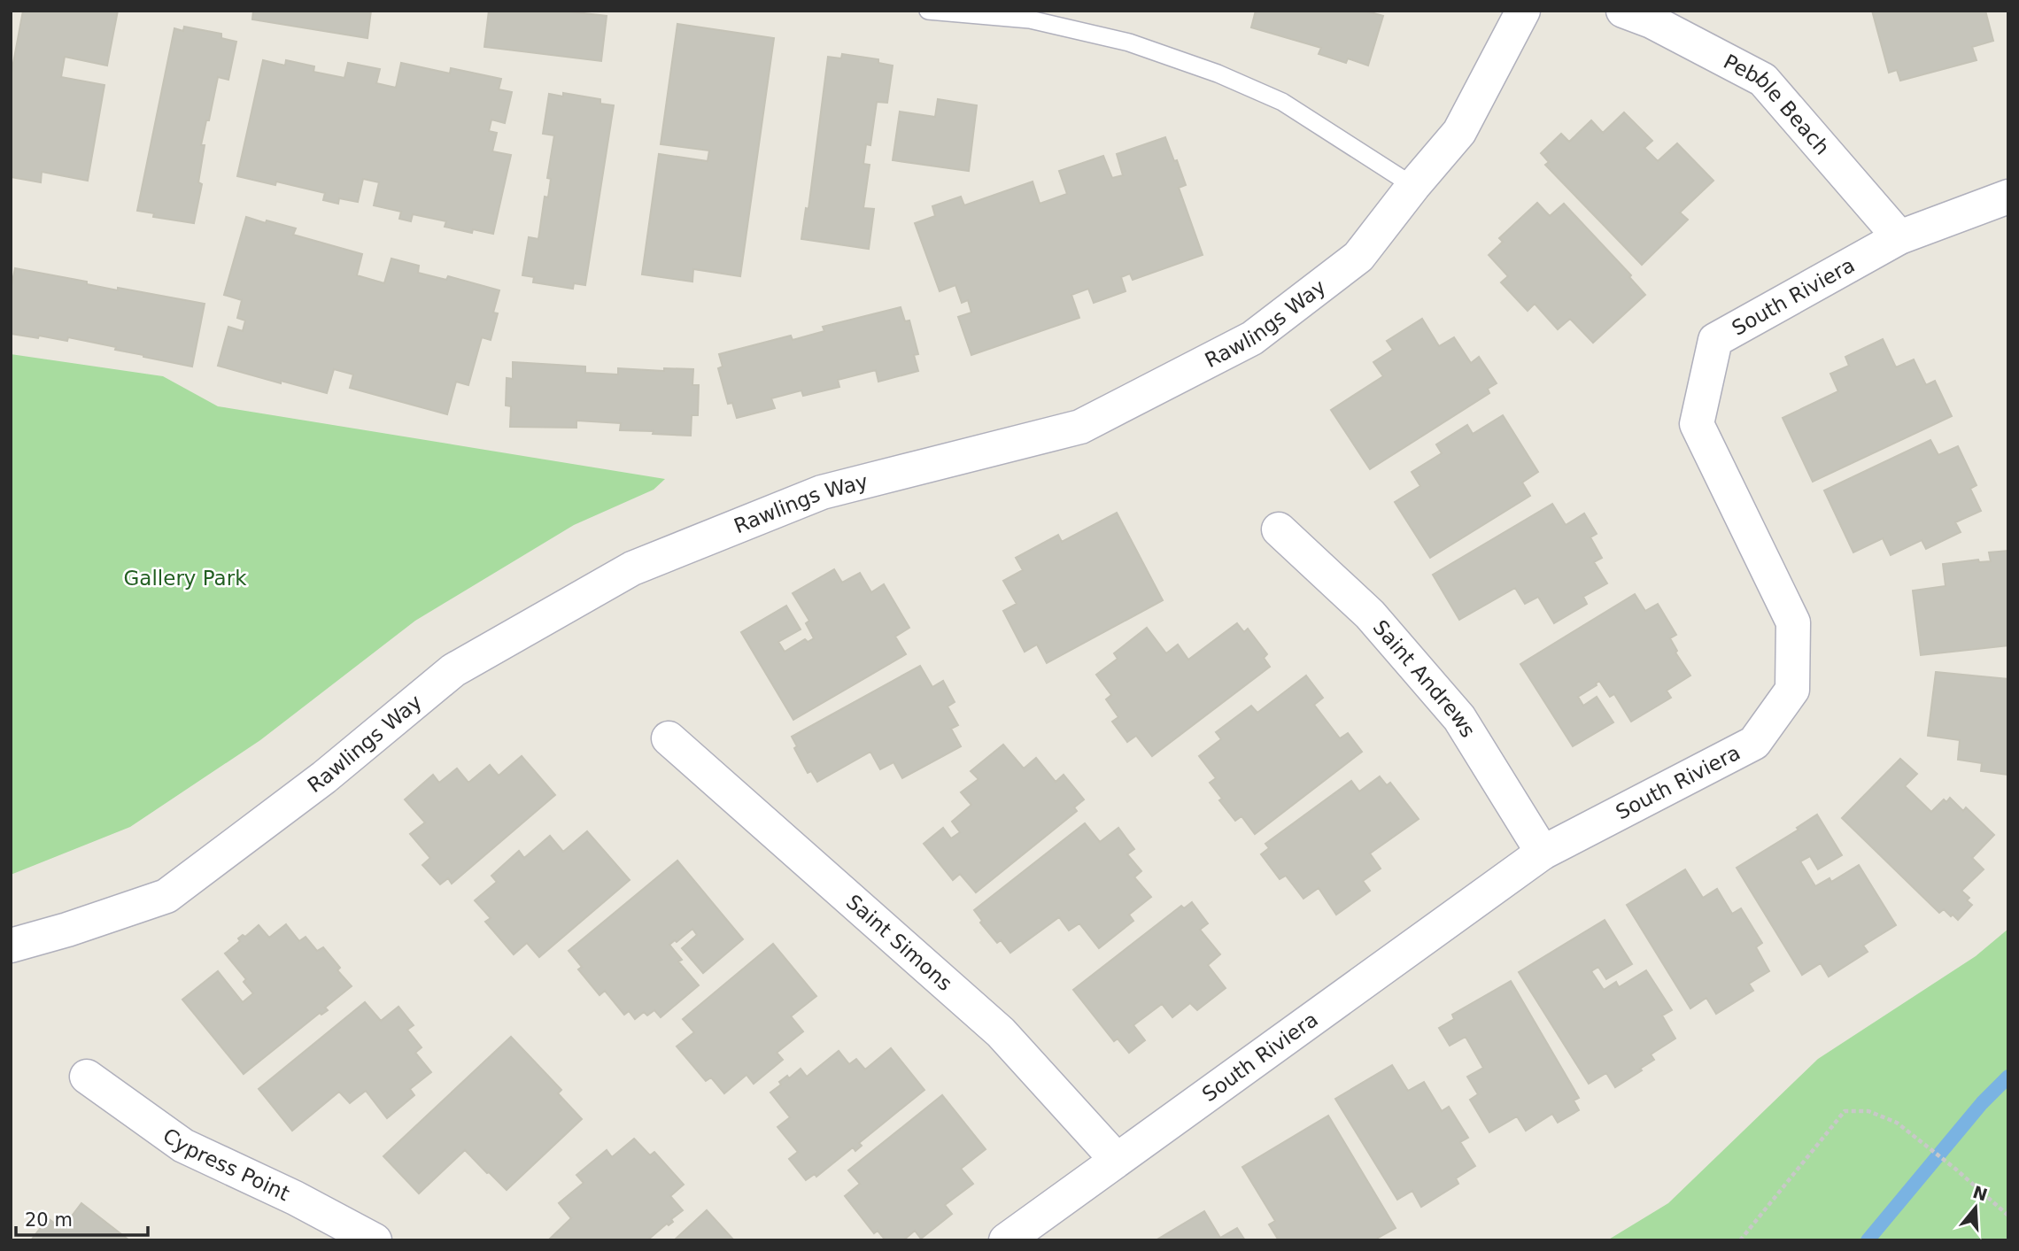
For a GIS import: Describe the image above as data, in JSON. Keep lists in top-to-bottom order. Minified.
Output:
{"streets":{"street":["Pebble Beach","South Riviera","Rawlings Way","Saint Andrews","Saint Simons","Cypress Point"]},"crossings":[["Pebble Beach","South Riviera"],["South Riviera","Saint Andrews"],["South Riviera","Saint Simons"]],"parks":["Gallery Park"],"scale_bar":"20 m","north":"top"}
